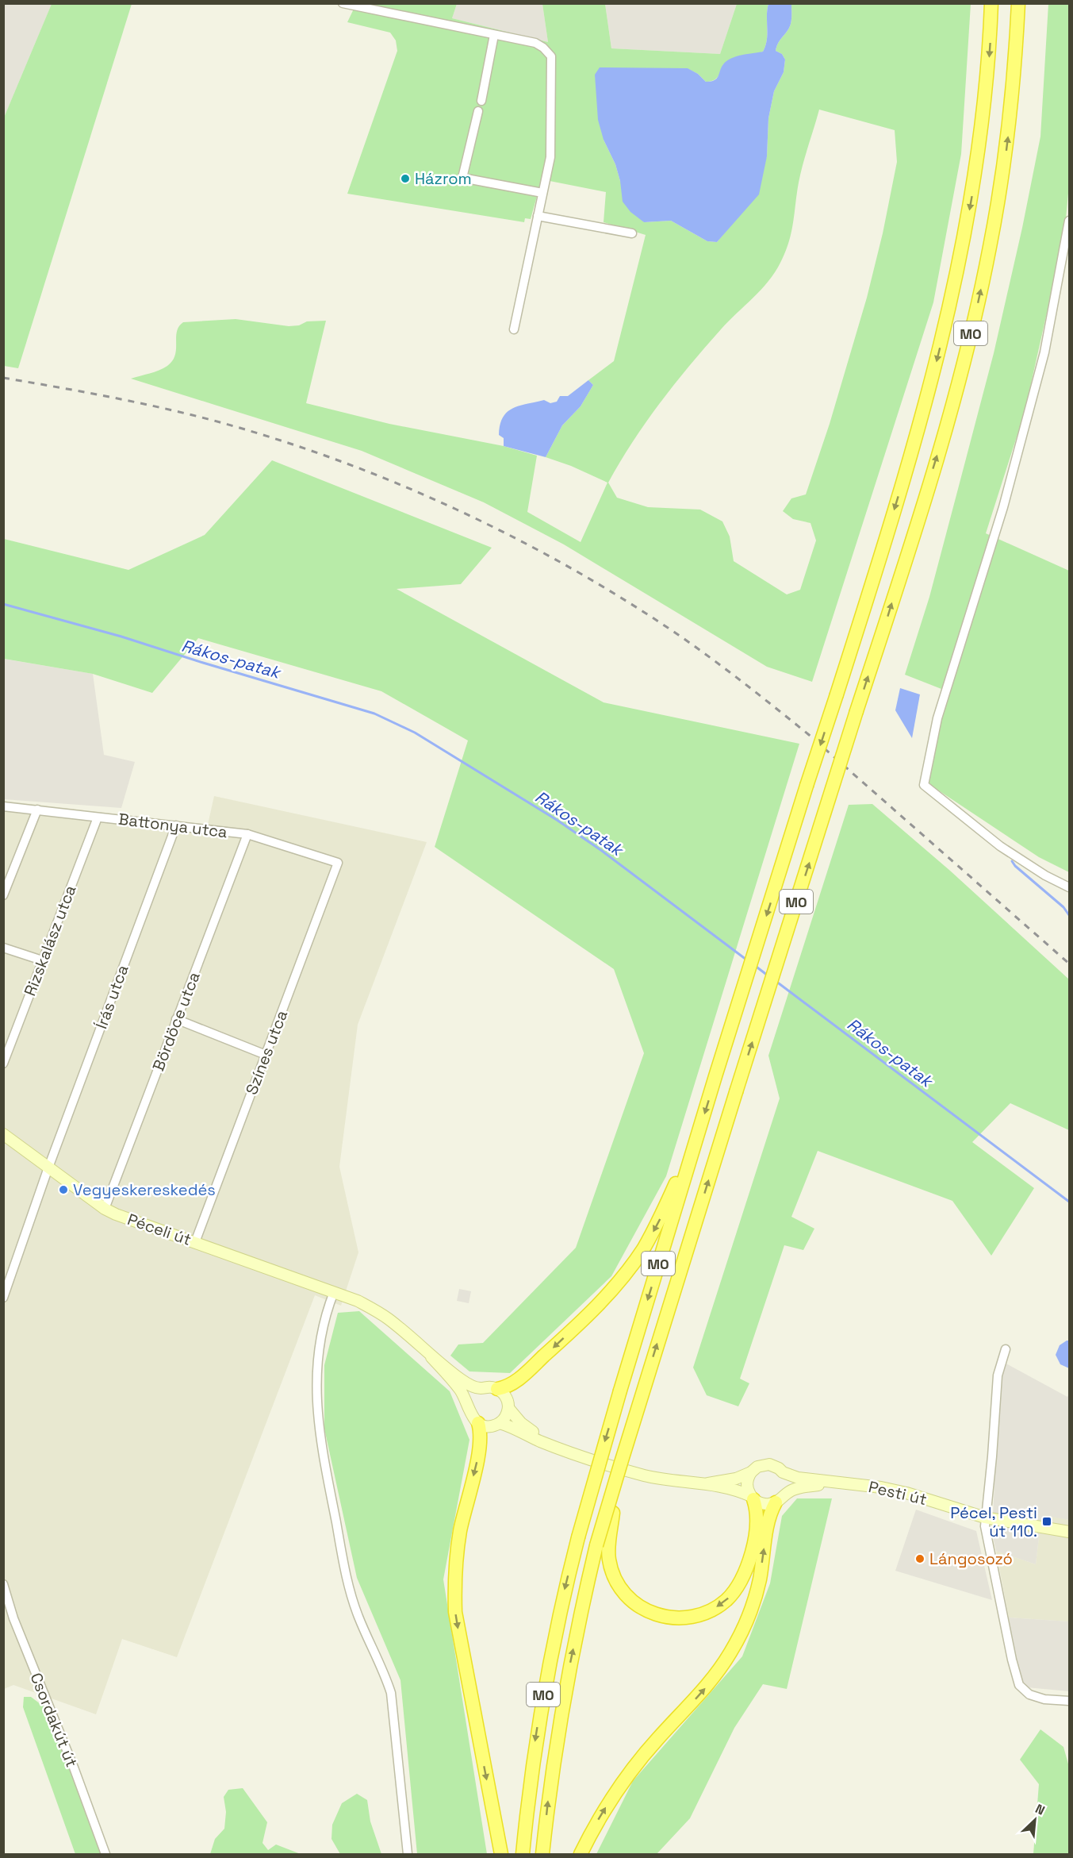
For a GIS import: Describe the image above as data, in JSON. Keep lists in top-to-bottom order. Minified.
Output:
{"streets":{"highway":["M0"],"main road":["Péceli út","Pesti út"],"street":["Battonya utca","Rizskalász utca","Írás utca","Bördöce utca","Színes utca","Csordakút út"]},"crossings":[["Battonya utca","Rizskalász utca"],["Battonya utca","Írás utca"],["Battonya utca","Bördöce utca"],["Battonya utca","Színes utca"],["Írás utca","Péceli út"],["Bördöce utca","Péceli út"],["Színes utca","Péceli út"]],"water":["Rákos-patak"],"places":{"other":["Házrom","Vegyeskereskedés","Lángosozó"],"transit":["Pécel, Pesti út 110."]},"north":"top right"}
